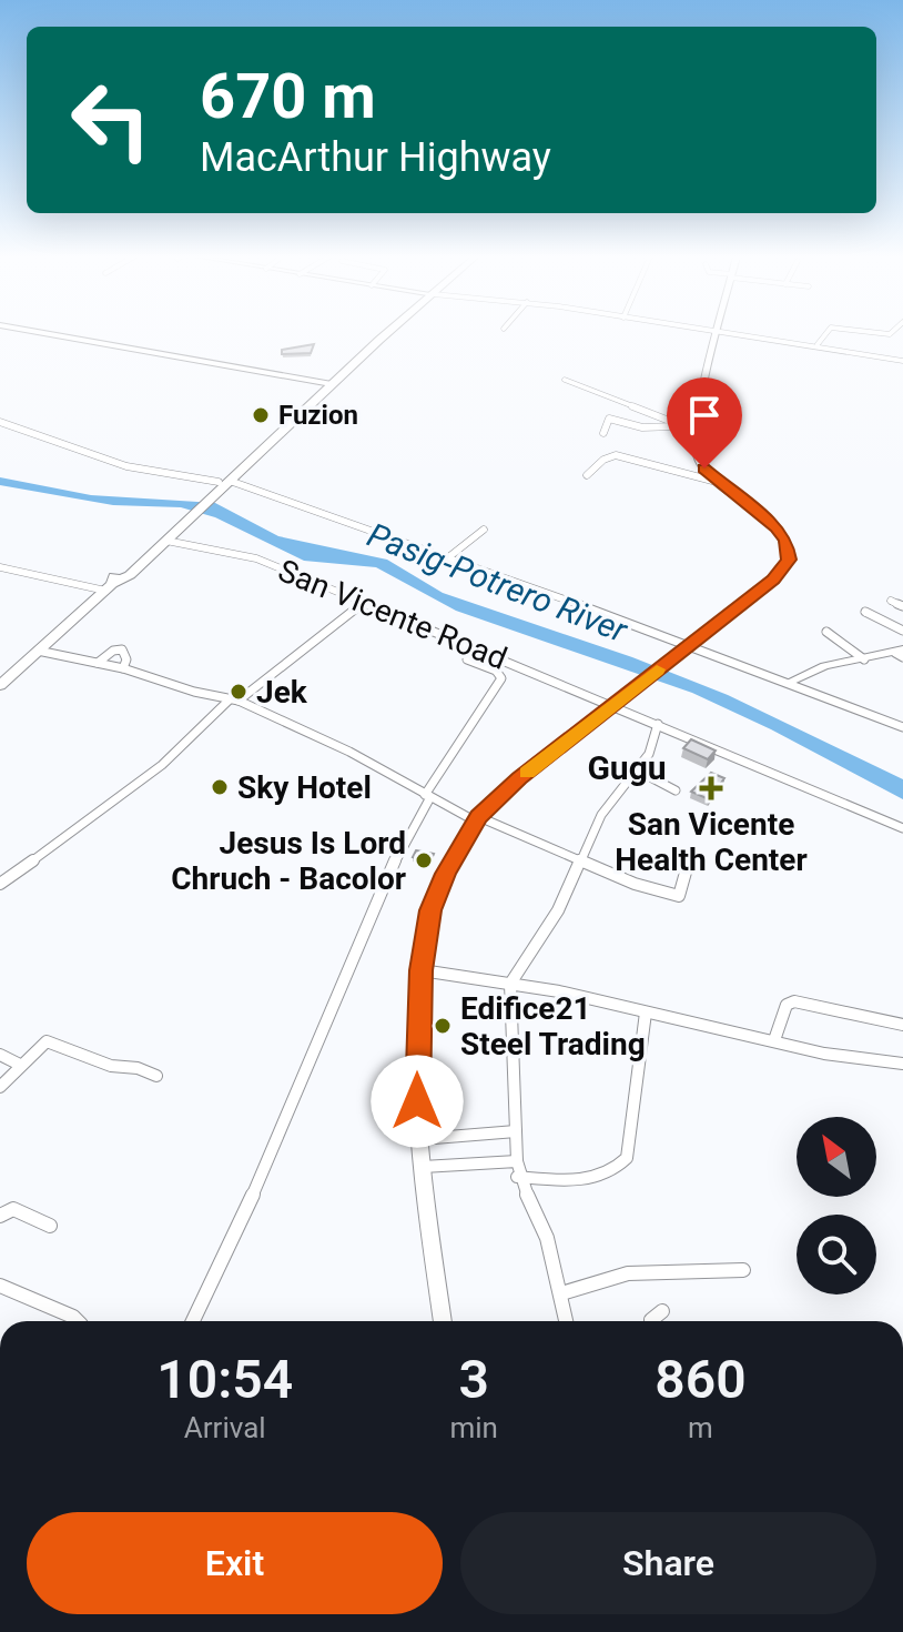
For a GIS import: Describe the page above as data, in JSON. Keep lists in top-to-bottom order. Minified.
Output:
{"streets":{"street":["San Vicente Road"]},"districts":["Gugu"],"water":["Pasig-Potrero River"],"places":{"other":["Fuzion","Jek","Sky Hotel","Jesus Is Lord Chruch - Bacolor","Edifice21 Steel Trading"],"health":["San Vicente Health Center"]},"north":"top left","page":{"turn":["670 m","MacArthur Highway"],"eta":["10:54","Arrival","3","min","860","m"],"buttons":["Exit","Share"]}}
